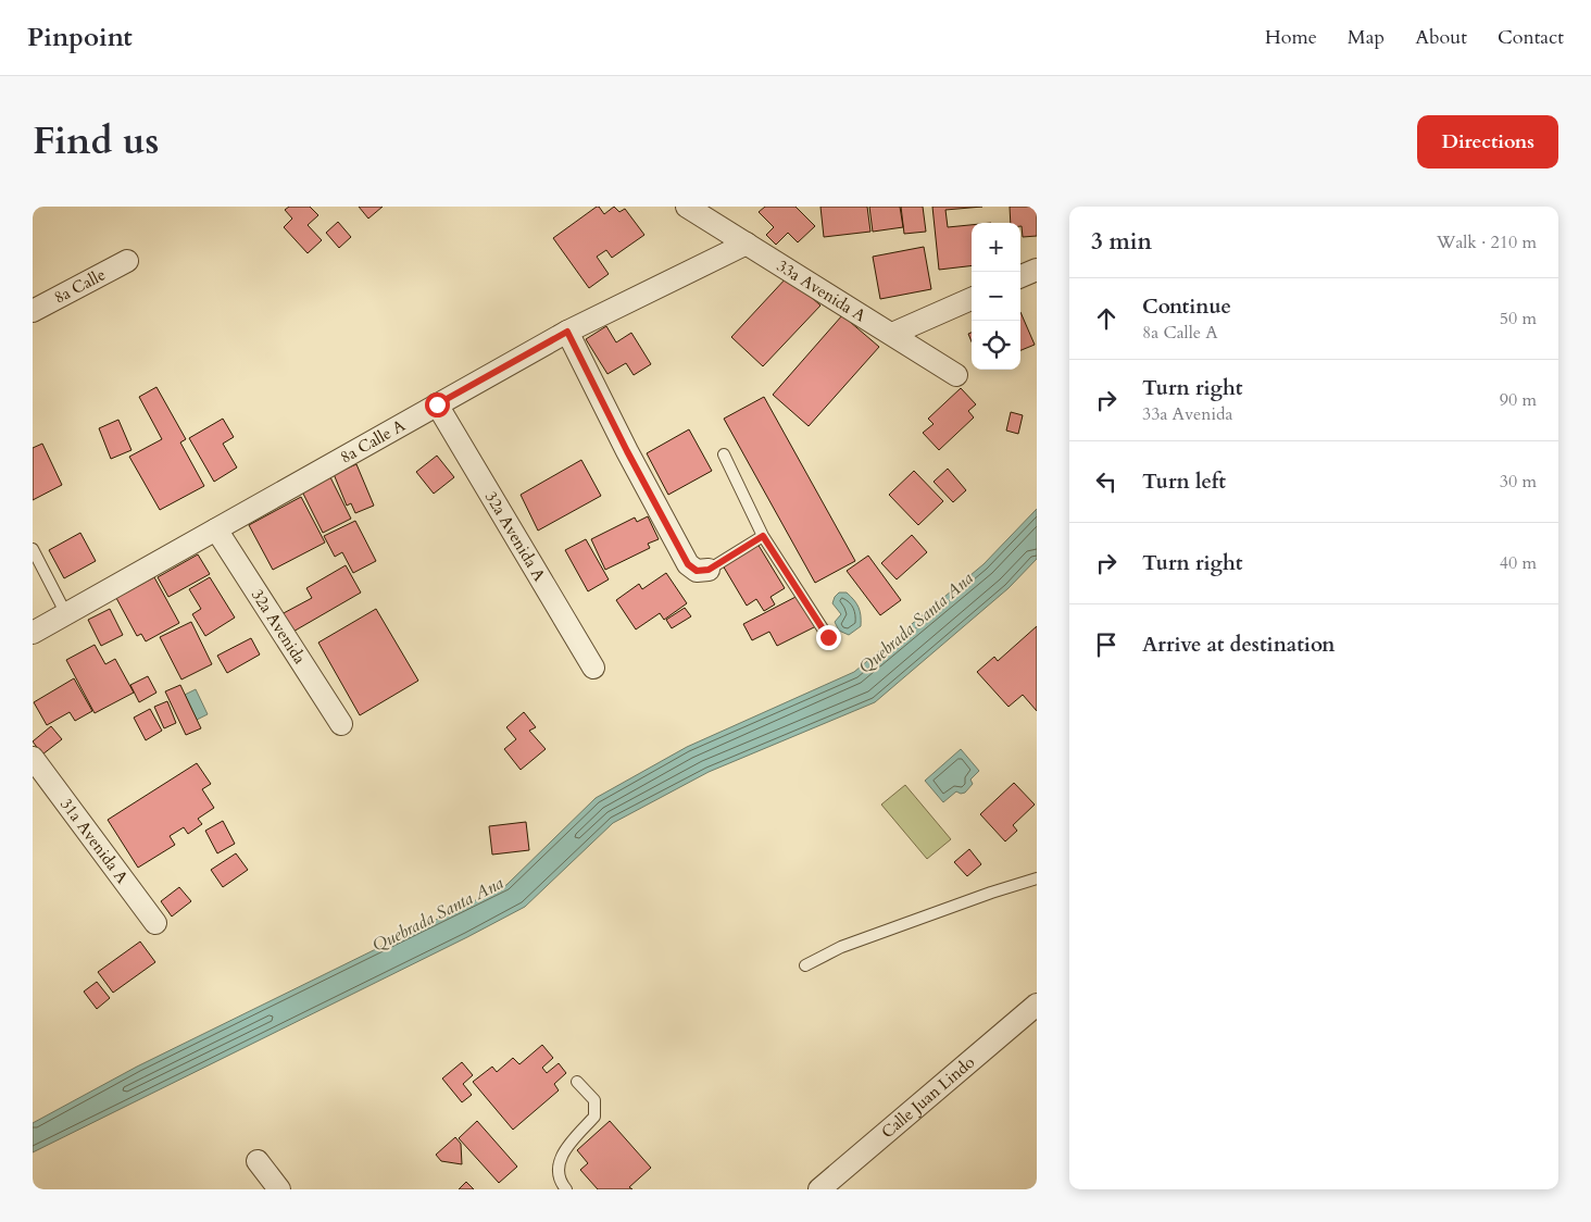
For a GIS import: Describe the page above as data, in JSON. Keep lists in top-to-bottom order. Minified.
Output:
{"streets":{"street":["8a Calle","33a Avenida A","8a Calle A","32a Avenida A","32a Avenida","31a Avenida A","Calle Juan Lindo"]},"crossings":[["33a Avenida A","8a Calle A"],["8a Calle A","32a Avenida A"],["8a Calle A","32a Avenida"]],"water":["Quebrada Santa Ana"],"page":{"header":"Pinpoint","nav":["Home","Map","About","Contact"],"title":"Find us","buttons":"Directions","heading":["3 min","Walk · 210 m"],"map_buttons":["+","−"],"list":[["Continue","8a Calle A","50 m"],["Turn right","33a Avenida","90 m"],["Turn left","30 m"],["Turn right","40 m"],"Arrive at destination"]}}
